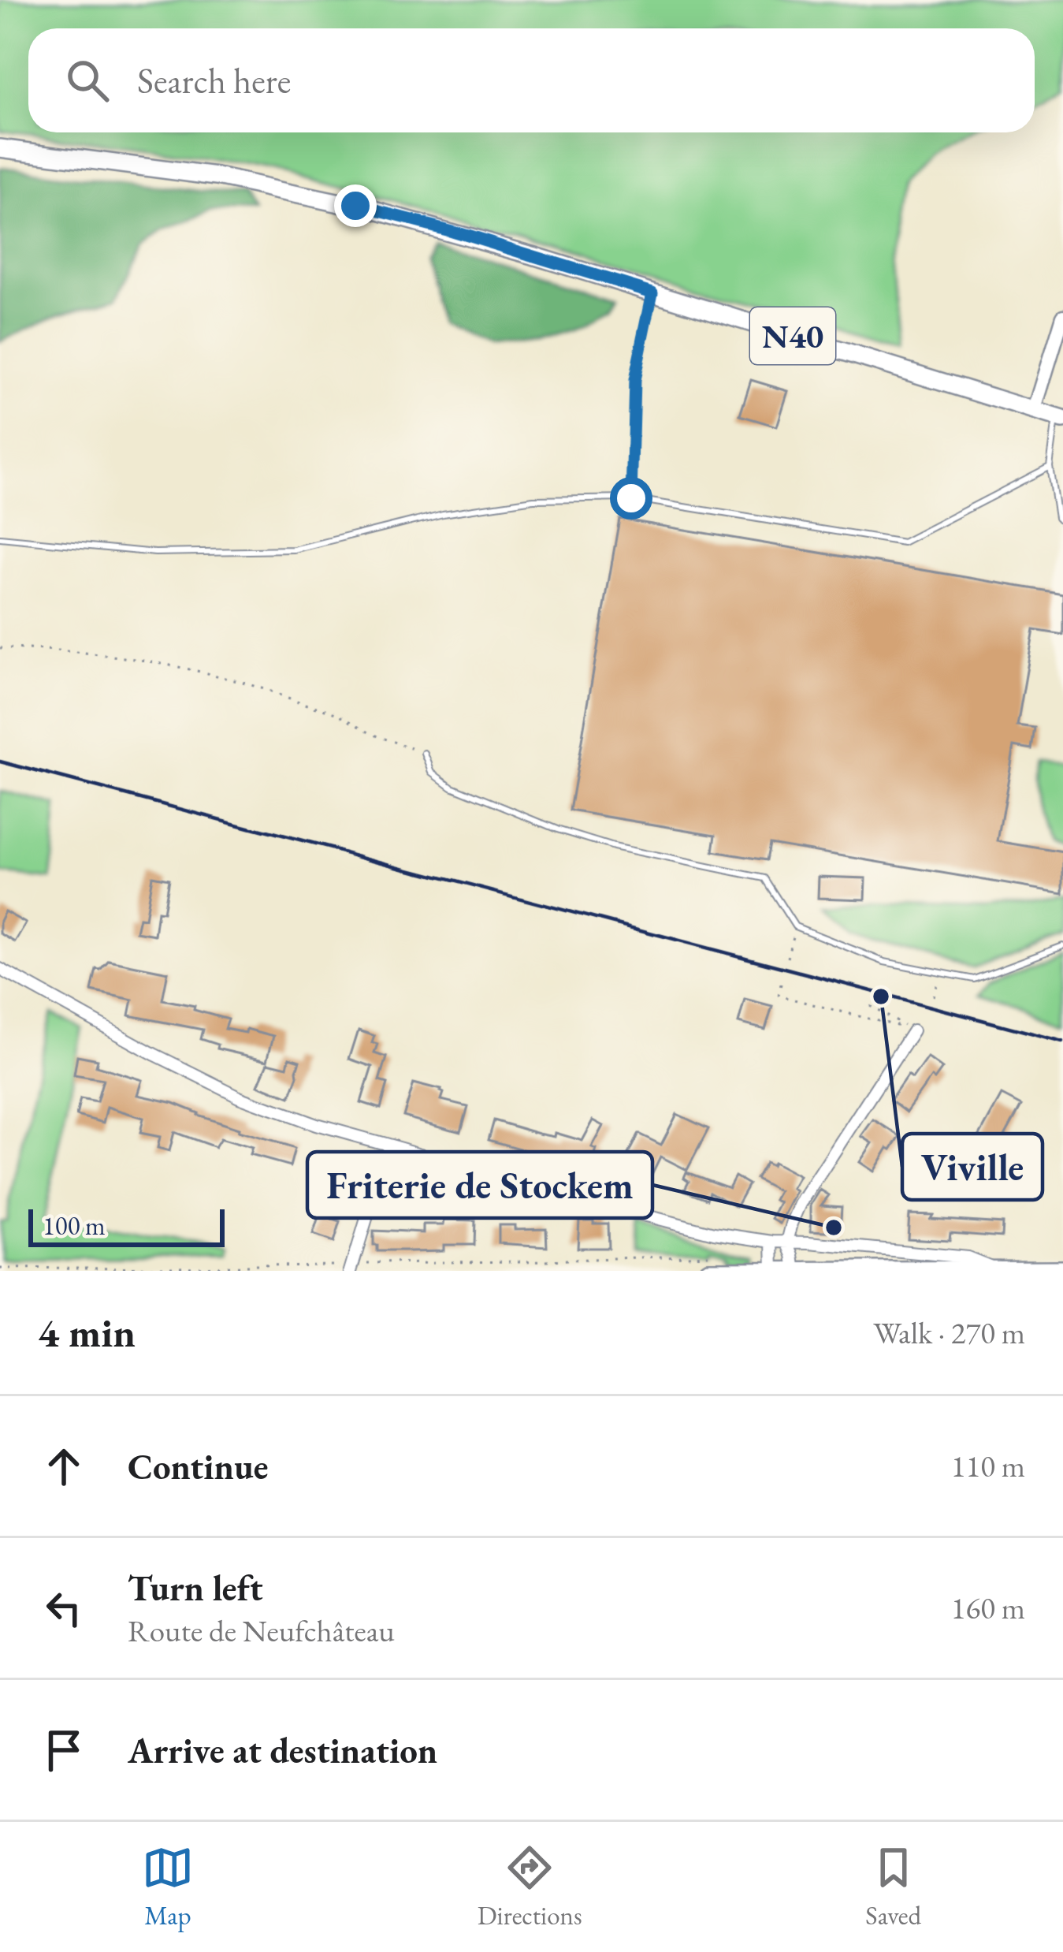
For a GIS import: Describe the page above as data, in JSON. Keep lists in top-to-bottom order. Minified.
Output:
{"streets":{"main road":["N40"]},"places":["Viville","Friterie de Stockem"],"scale_bar":"100 m","page":{"search":"Search here","scale":"100 m","heading":["4 min","Walk · 270 m"],"list":[["Continue","110 m"],["Turn left","Route de Neufchâteau","160 m"],"Arrive at destination"],"nav":["Map","Directions","Saved"]}}
